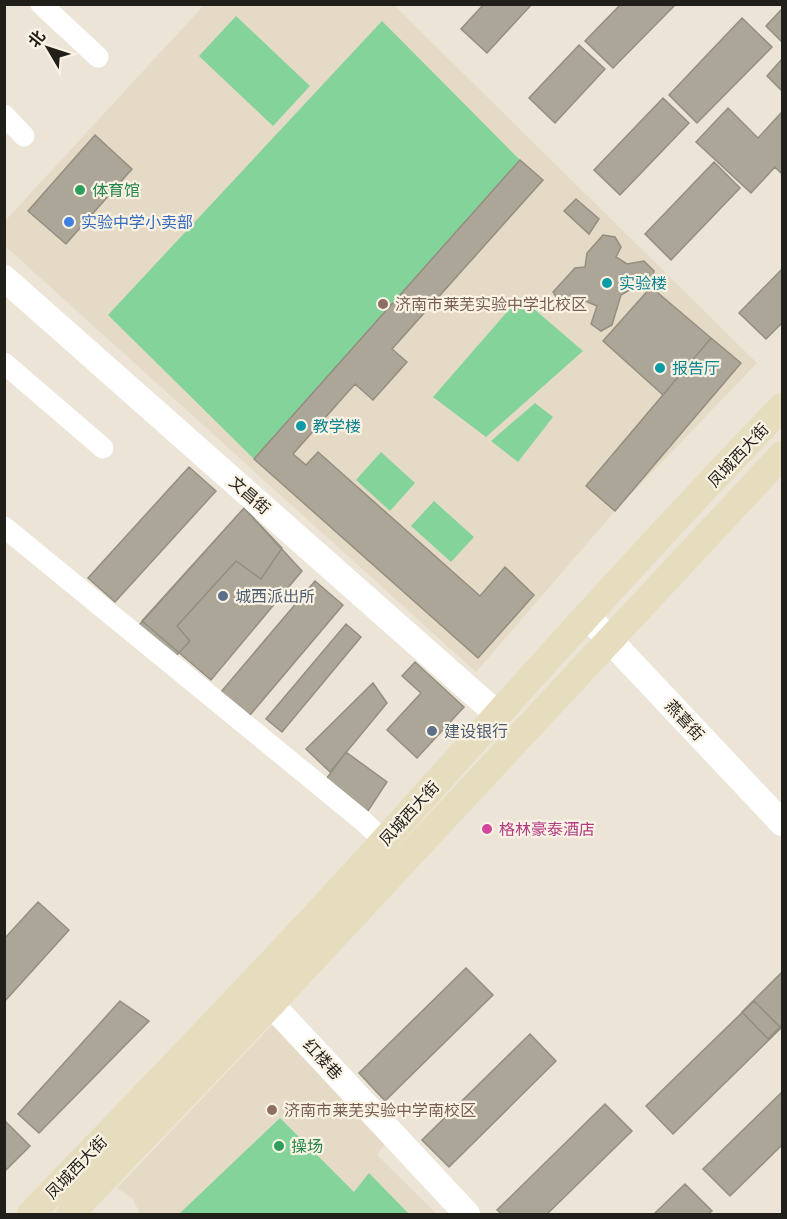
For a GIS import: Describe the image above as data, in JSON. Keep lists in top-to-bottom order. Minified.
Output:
{"streets":{"main road":["凤城西大街"],"street":["文昌街","燕喜街","红楼巷"]},"crossings":[["凤城西大街","文昌街"],["凤城西大街","燕喜街"],["凤城西大街","红楼巷"]],"places":["体育馆","实验中学小卖部","实验楼","济南市莱芜实验中学北校区","报告厅","教学楼","城西派出所","建设银行","格林豪泰酒店","济南市莱芜实验中学南校区","操场"],"north":"top left"}
